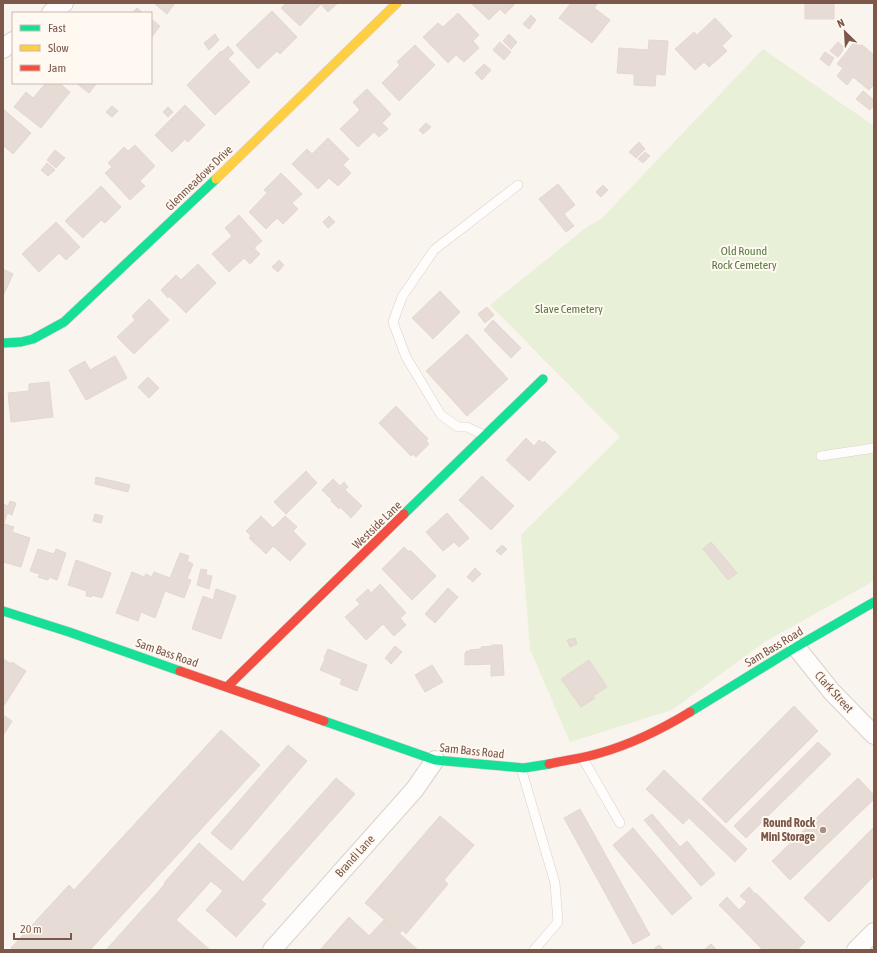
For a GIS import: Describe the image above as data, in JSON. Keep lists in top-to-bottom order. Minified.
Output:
{"streets":{"street":["Glenmeadows Drive","Westside Lane","Sam Bass Road","Clark Street","Brandi Lane"]},"crossings":[["Westside Lane","Sam Bass Road"],["Sam Bass Road","Clark Street"],["Sam Bass Road","Brandi Lane"]],"parks":["Old Round Rock Cemetery","Slave Cemetery"],"places":["Round Rock Mini Storage"],"legend":["Fast","Slow","Jam"],"scale_bar":"20 m","north":"top left"}
